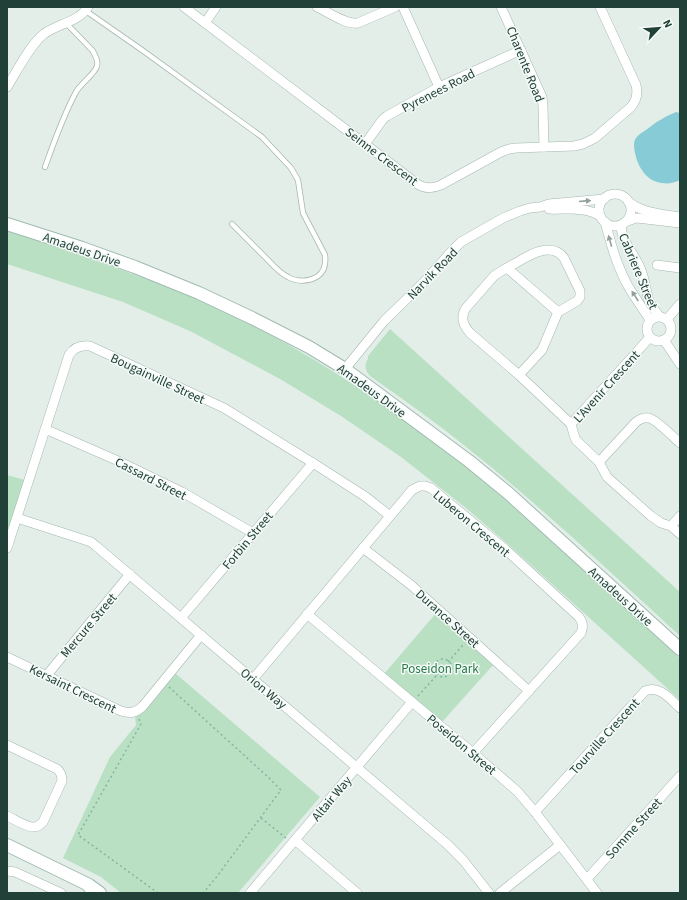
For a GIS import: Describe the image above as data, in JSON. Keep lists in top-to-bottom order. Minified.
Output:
{"streets":{"street":["Charente Road","Pyrenees Road","Seinne Crescent","Amadeus Drive","Cabriere Street","Narvik Road","Bougainville Street","L'Avenir Crescent","Cassard Street","Luberon Crescent","Forbin Street","Durance Street","Mercure Street","Kersaint Crescent","Orion Way","Tourville Crescent","Poseidon Street","Altair Way","Somme Street"]},"crossings":[["Charente Road","Pyrenees Road"],["Charente Road","Seinne Crescent"],["Pyrenees Road","Seinne Crescent"],["Amadeus Drive","Narvik Road"],["Cabriere Street","Narvik Road"],["Cabriere Street","L'Avenir Crescent"],["Bougainville Street","Cassard Street"],["Bougainville Street","Luberon Crescent"],["Bougainville Street","Forbin Street"],["Bougainville Street","Orion Way"],["Cassard Street","Forbin Street"],["Luberon Crescent","Durance Street"],["Luberon Crescent","Orion Way"],["Luberon Crescent","Poseidon Street"],["Forbin Street","Orion Way"],["Mercure Street","Kersaint Crescent"],["Mercure Street","Orion Way"],["Kersaint Crescent","Orion Way"],["Orion Way","Altair Way"],["Tourville Crescent","Poseidon Street"],["Poseidon Street","Altair Way"],["Poseidon Street","Somme Street"]],"parks":["Poseidon Park"],"north":"top right"}
